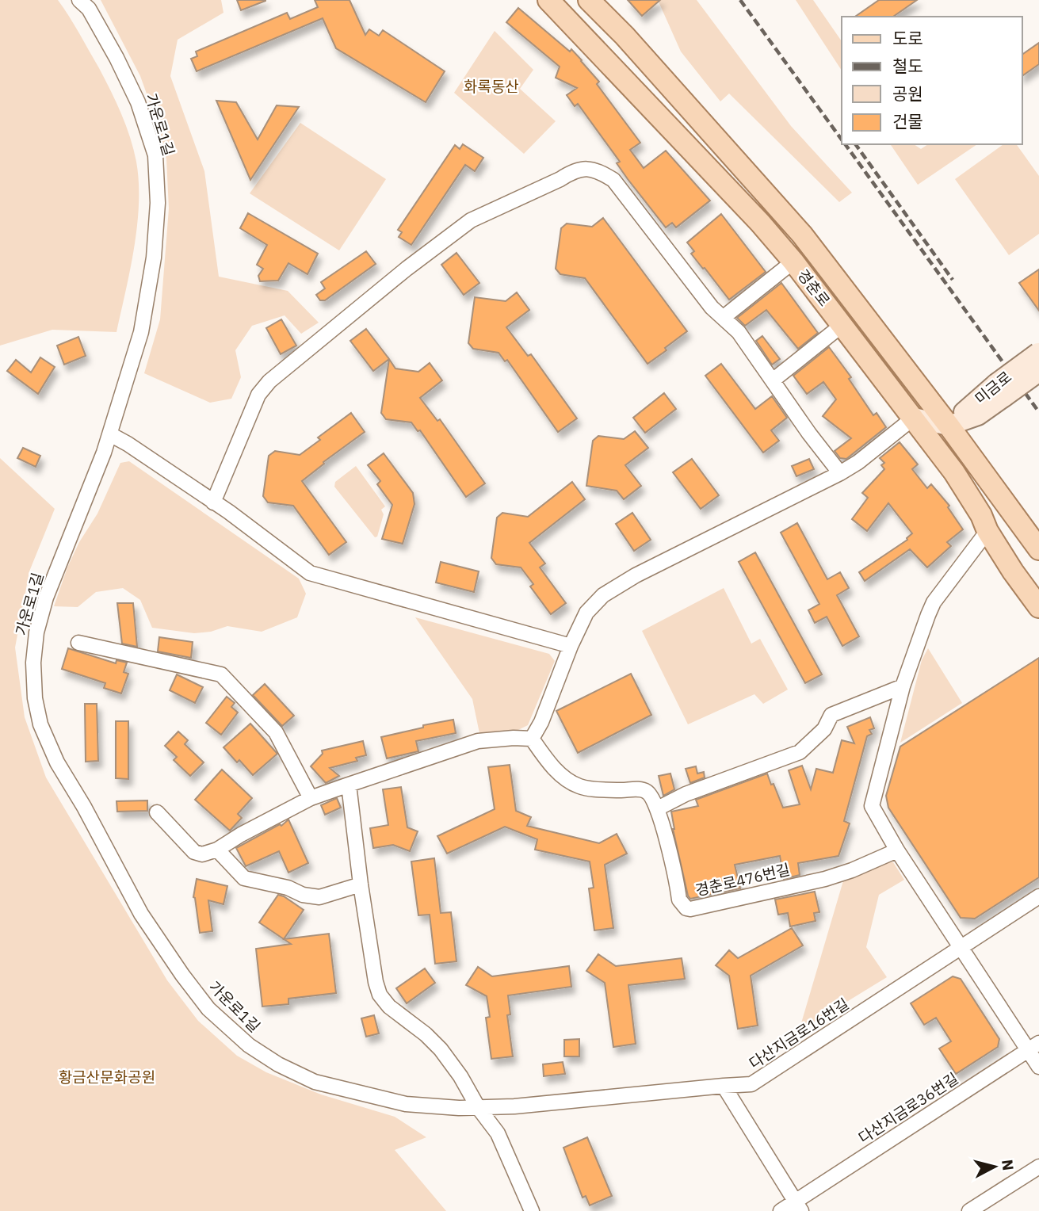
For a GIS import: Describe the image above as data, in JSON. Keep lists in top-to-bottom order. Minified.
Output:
{"streets":{"main road":["경춘로"],"street":["가운로1길","미금로","경춘로476번길","다산지금로16번길","다산지금로36번길"]},"crossings":[["가운로1길","다산지금로16번길"],["경춘로","미금로"]],"parks":["화록동산","황금산문화공원"],"legend":["도로","철도","공원","건물"],"north":"right"}
